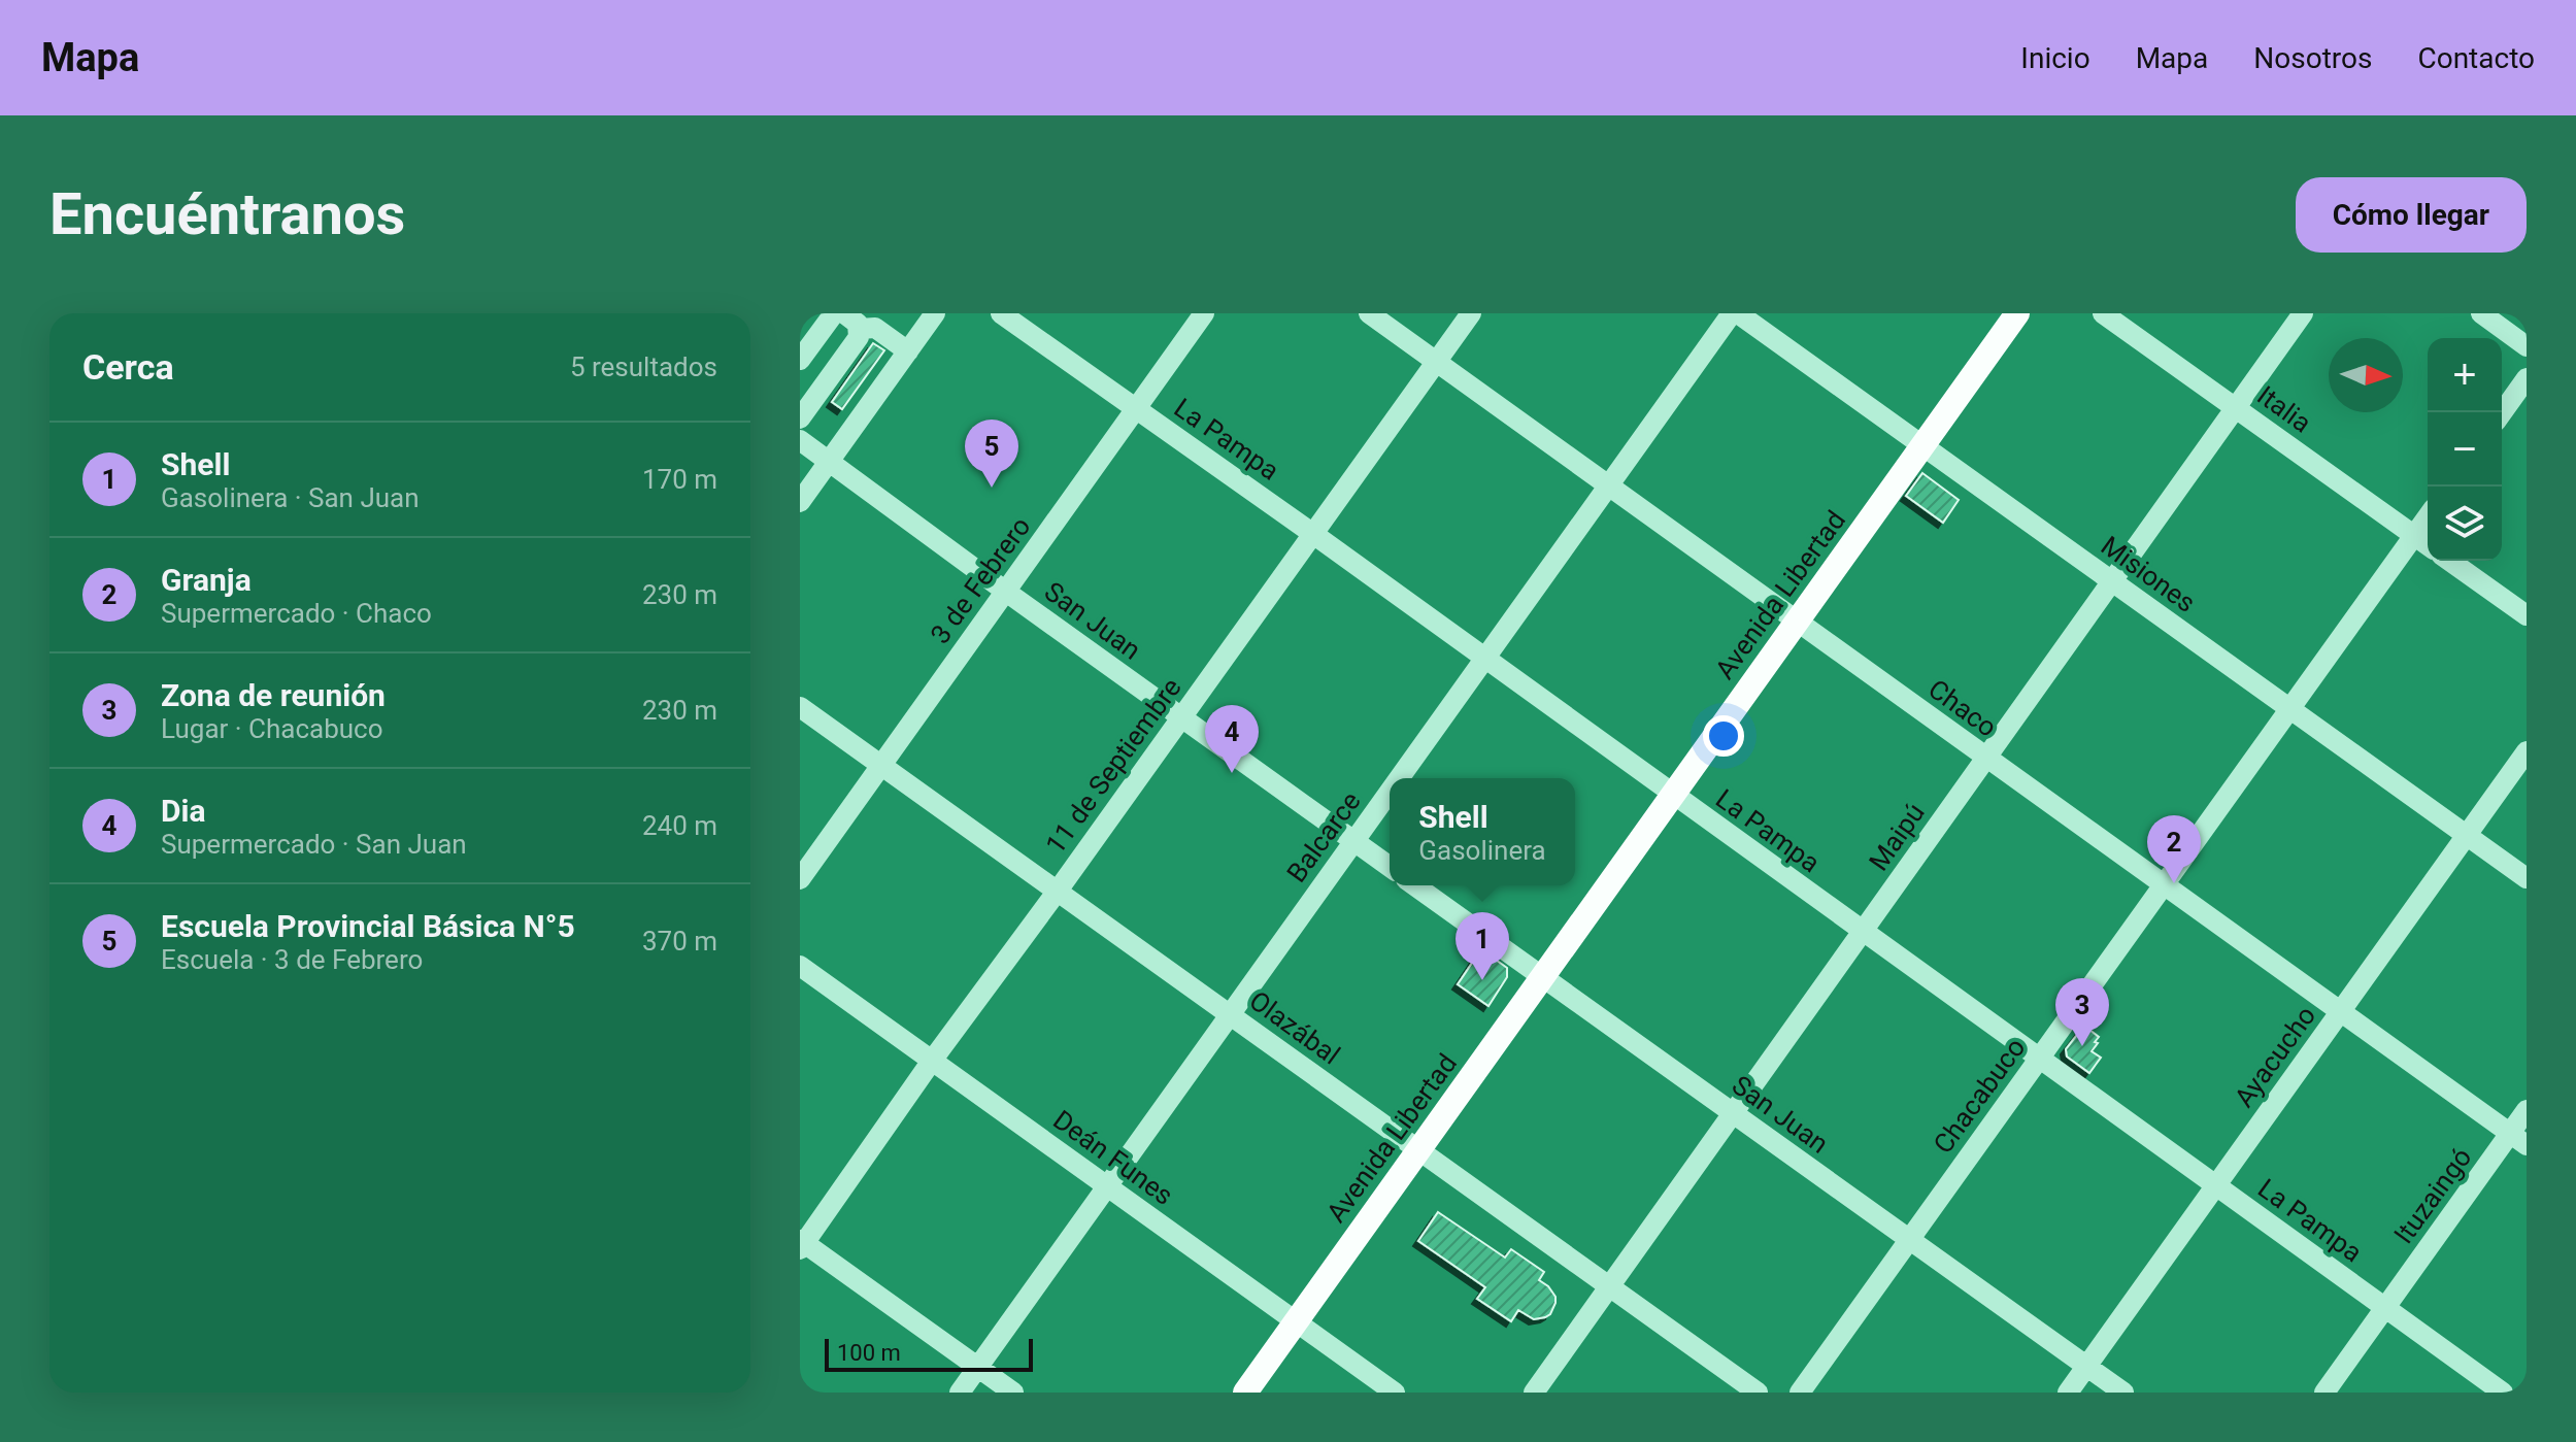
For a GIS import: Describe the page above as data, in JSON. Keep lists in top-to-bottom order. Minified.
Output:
{"streets":{"main road":["Avenida Libertad"],"street":["Italia","La Pampa","Misiones","3 de Febrero","San Juan","Chaco","11 de Septiembre","Balcarce","Maipú","Olazábal","Ayacucho","Chacabuco","Deán Funes","Ituzaingó"]},"crossings":[["Italia","Maipú"],["Italia","Chacabuco"],["La Pampa","3 de Febrero"],["La Pampa","Avenida Libertad"],["La Pampa","11 de Septiembre"],["La Pampa","Balcarce"],["La Pampa","Maipú"],["La Pampa","Ayacucho"],["La Pampa","Chacabuco"],["La Pampa","Ituzaingó"],["Misiones","Avenida Libertad"],["Misiones","Maipú"],["Misiones","Ayacucho"],["Misiones","Chacabuco"],["3 de Febrero","San Juan"],["3 de Febrero","Olazábal"],["Avenida Libertad","San Juan"],["Avenida Libertad","Chaco"],["Avenida Libertad","Olazábal"],["Avenida Libertad","Deán Funes"],["San Juan","11 de Septiembre"],["San Juan","Balcarce"],["San Juan","Maipú"],["San Juan","Ayacucho"],["San Juan","Chacabuco"],["Chaco","11 de Septiembre"],["Chaco","Balcarce"],["Chaco","Maipú"],["Chaco","Ayacucho"],["Chaco","Chacabuco"],["Chaco","Ituzaingó"],["11 de Septiembre","Olazábal"],["11 de Septiembre","Deán Funes"],["Balcarce","Olazábal"],["Balcarce","Deán Funes"],["Maipú","Olazábal"]],"scale_bar":"100 m","north":"right","page":{"header":"Mapa","nav":["Inicio","Mapa","Nosotros","Contacto"],"buttons":"Cómo llegar","title":"Encuéntranos","heading":["Cerca","5 resultados"],"map_buttons":["+","−"],"pins":["5","4","2","1","3"],"list":[{"mark":"1","name":"Shell","note":"Gasolinera · San Juan","value":"170 m"},{"mark":"2","name":"Granja","note":"Supermercado · Chaco","value":"230 m"},{"mark":"3","name":"Zona de reunión","note":"Lugar · Chacabuco","value":"230 m"},{"mark":"4","name":"Dia","note":"Supermercado · San Juan","value":"240 m"},{"mark":"5","name":"Escuela Provincial Básica N°5","note":"Escuela · 3 de Febrero","value":"370 m"}],"popup":["Shell","Gasolinera"],"scale":"100 m"}}
